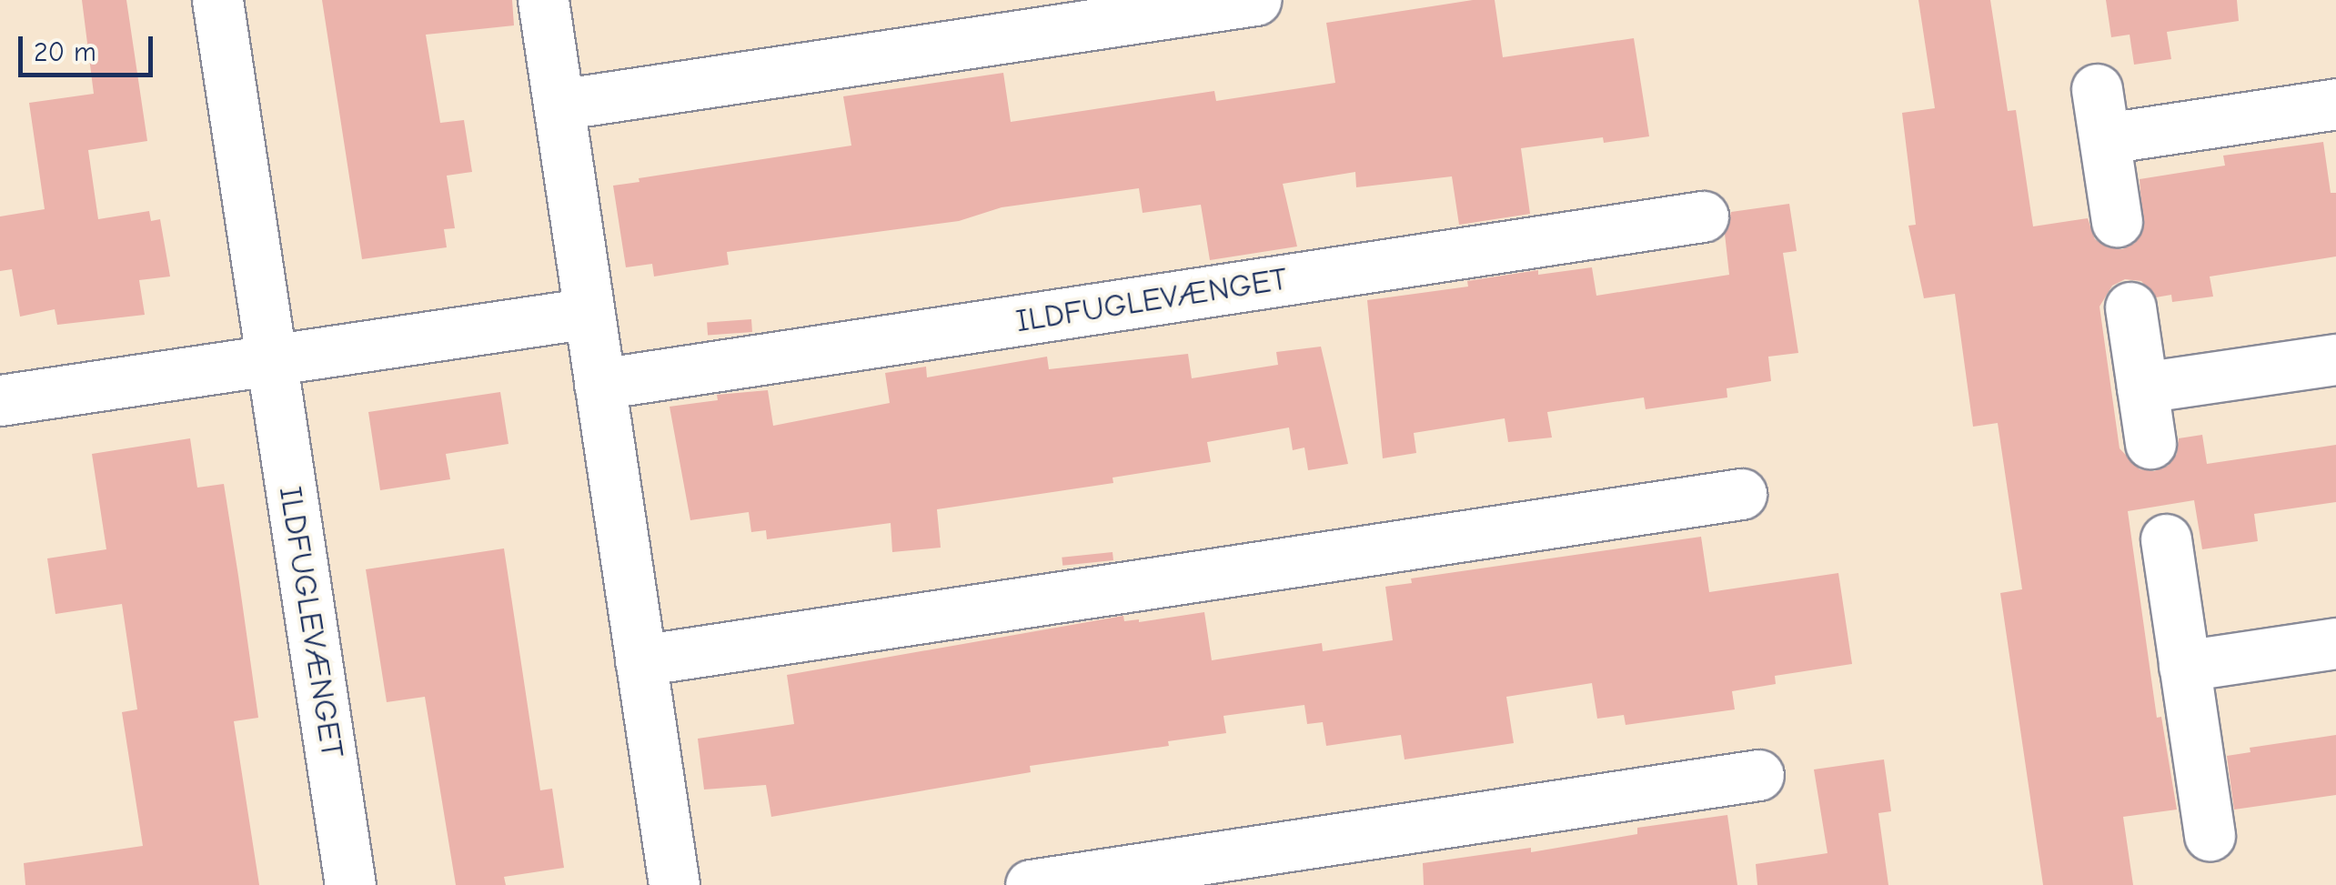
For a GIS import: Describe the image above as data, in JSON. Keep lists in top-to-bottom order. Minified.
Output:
{"streets":{"street":["ILDFUGLEVÆNGET"]},"scale_bar":"20 m"}
